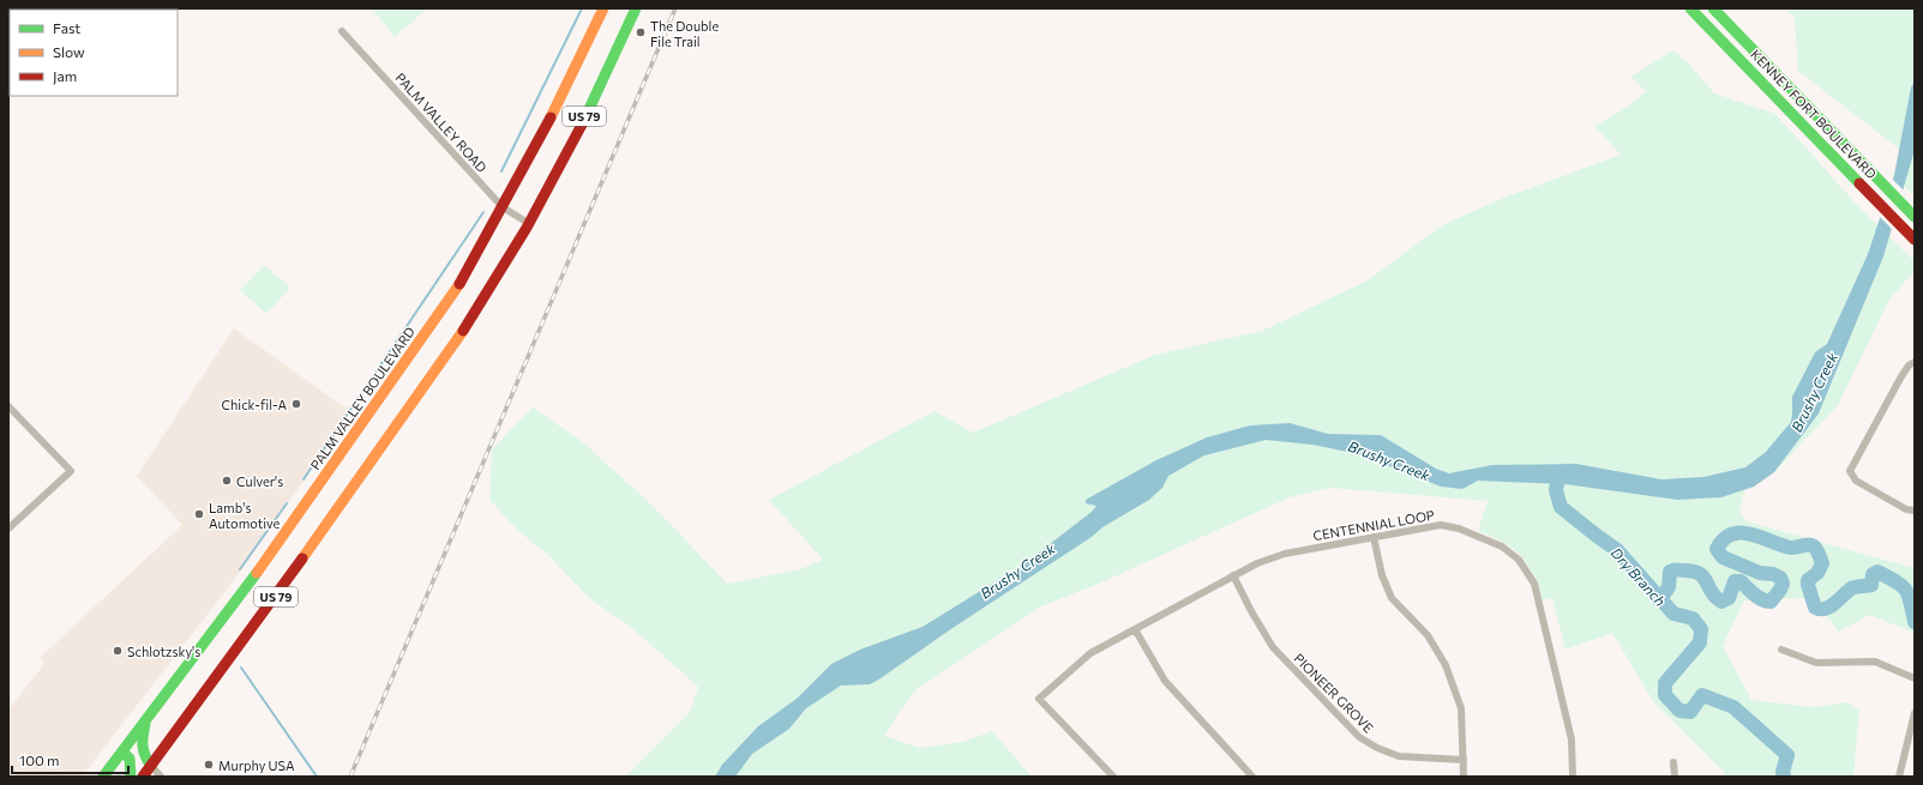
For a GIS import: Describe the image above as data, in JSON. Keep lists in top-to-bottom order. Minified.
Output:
{"streets":{"main road":["KENNEY FORT BOULEVARD","US 79","PALM VALLEY BOULEVARD"],"street":["PALM VALLEY ROAD","CENTENNIAL LOOP","PIONEER GROVE"]},"crossings":[["US 79","PALM VALLEY ROAD"],["PALM VALLEY ROAD","PALM VALLEY BOULEVARD"],["CENTENNIAL LOOP","PIONEER GROVE"]],"water":["Brushy Creek","Dry Branch"],"places":["The Double File Trail","Chick-fil-A","Culver's","Lamb's Automotive","Schlotzsky's","Murphy USA"],"legend":["Fast","Slow","Jam"],"scale_bar":"100 m"}
